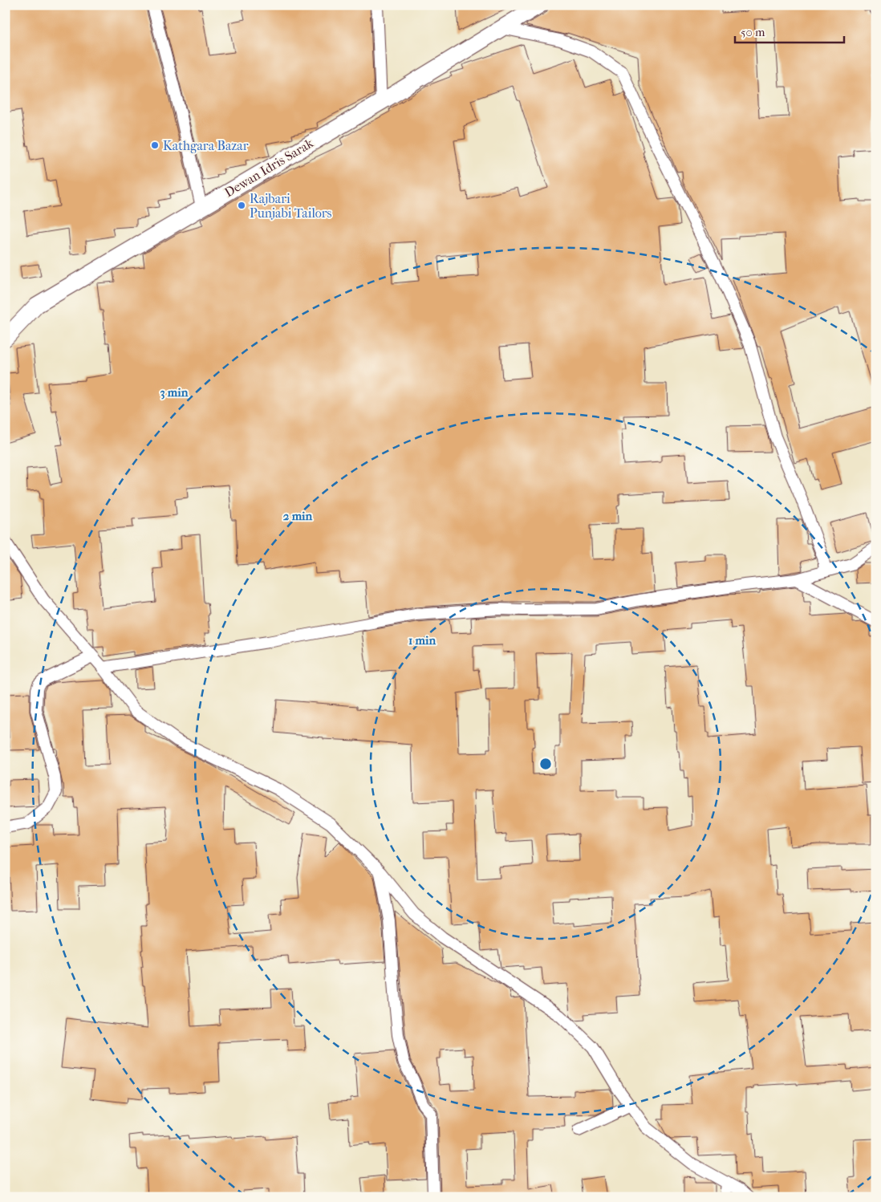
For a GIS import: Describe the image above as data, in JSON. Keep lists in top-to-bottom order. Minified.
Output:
{"streets":{"main road":["Dewan Idris Sarak"]},"places":["Kathgara Bazar","Rajbari Punjabi Tailors"],"scale_bar":"50 m","rings":["3 min","2 min","1 min"]}
